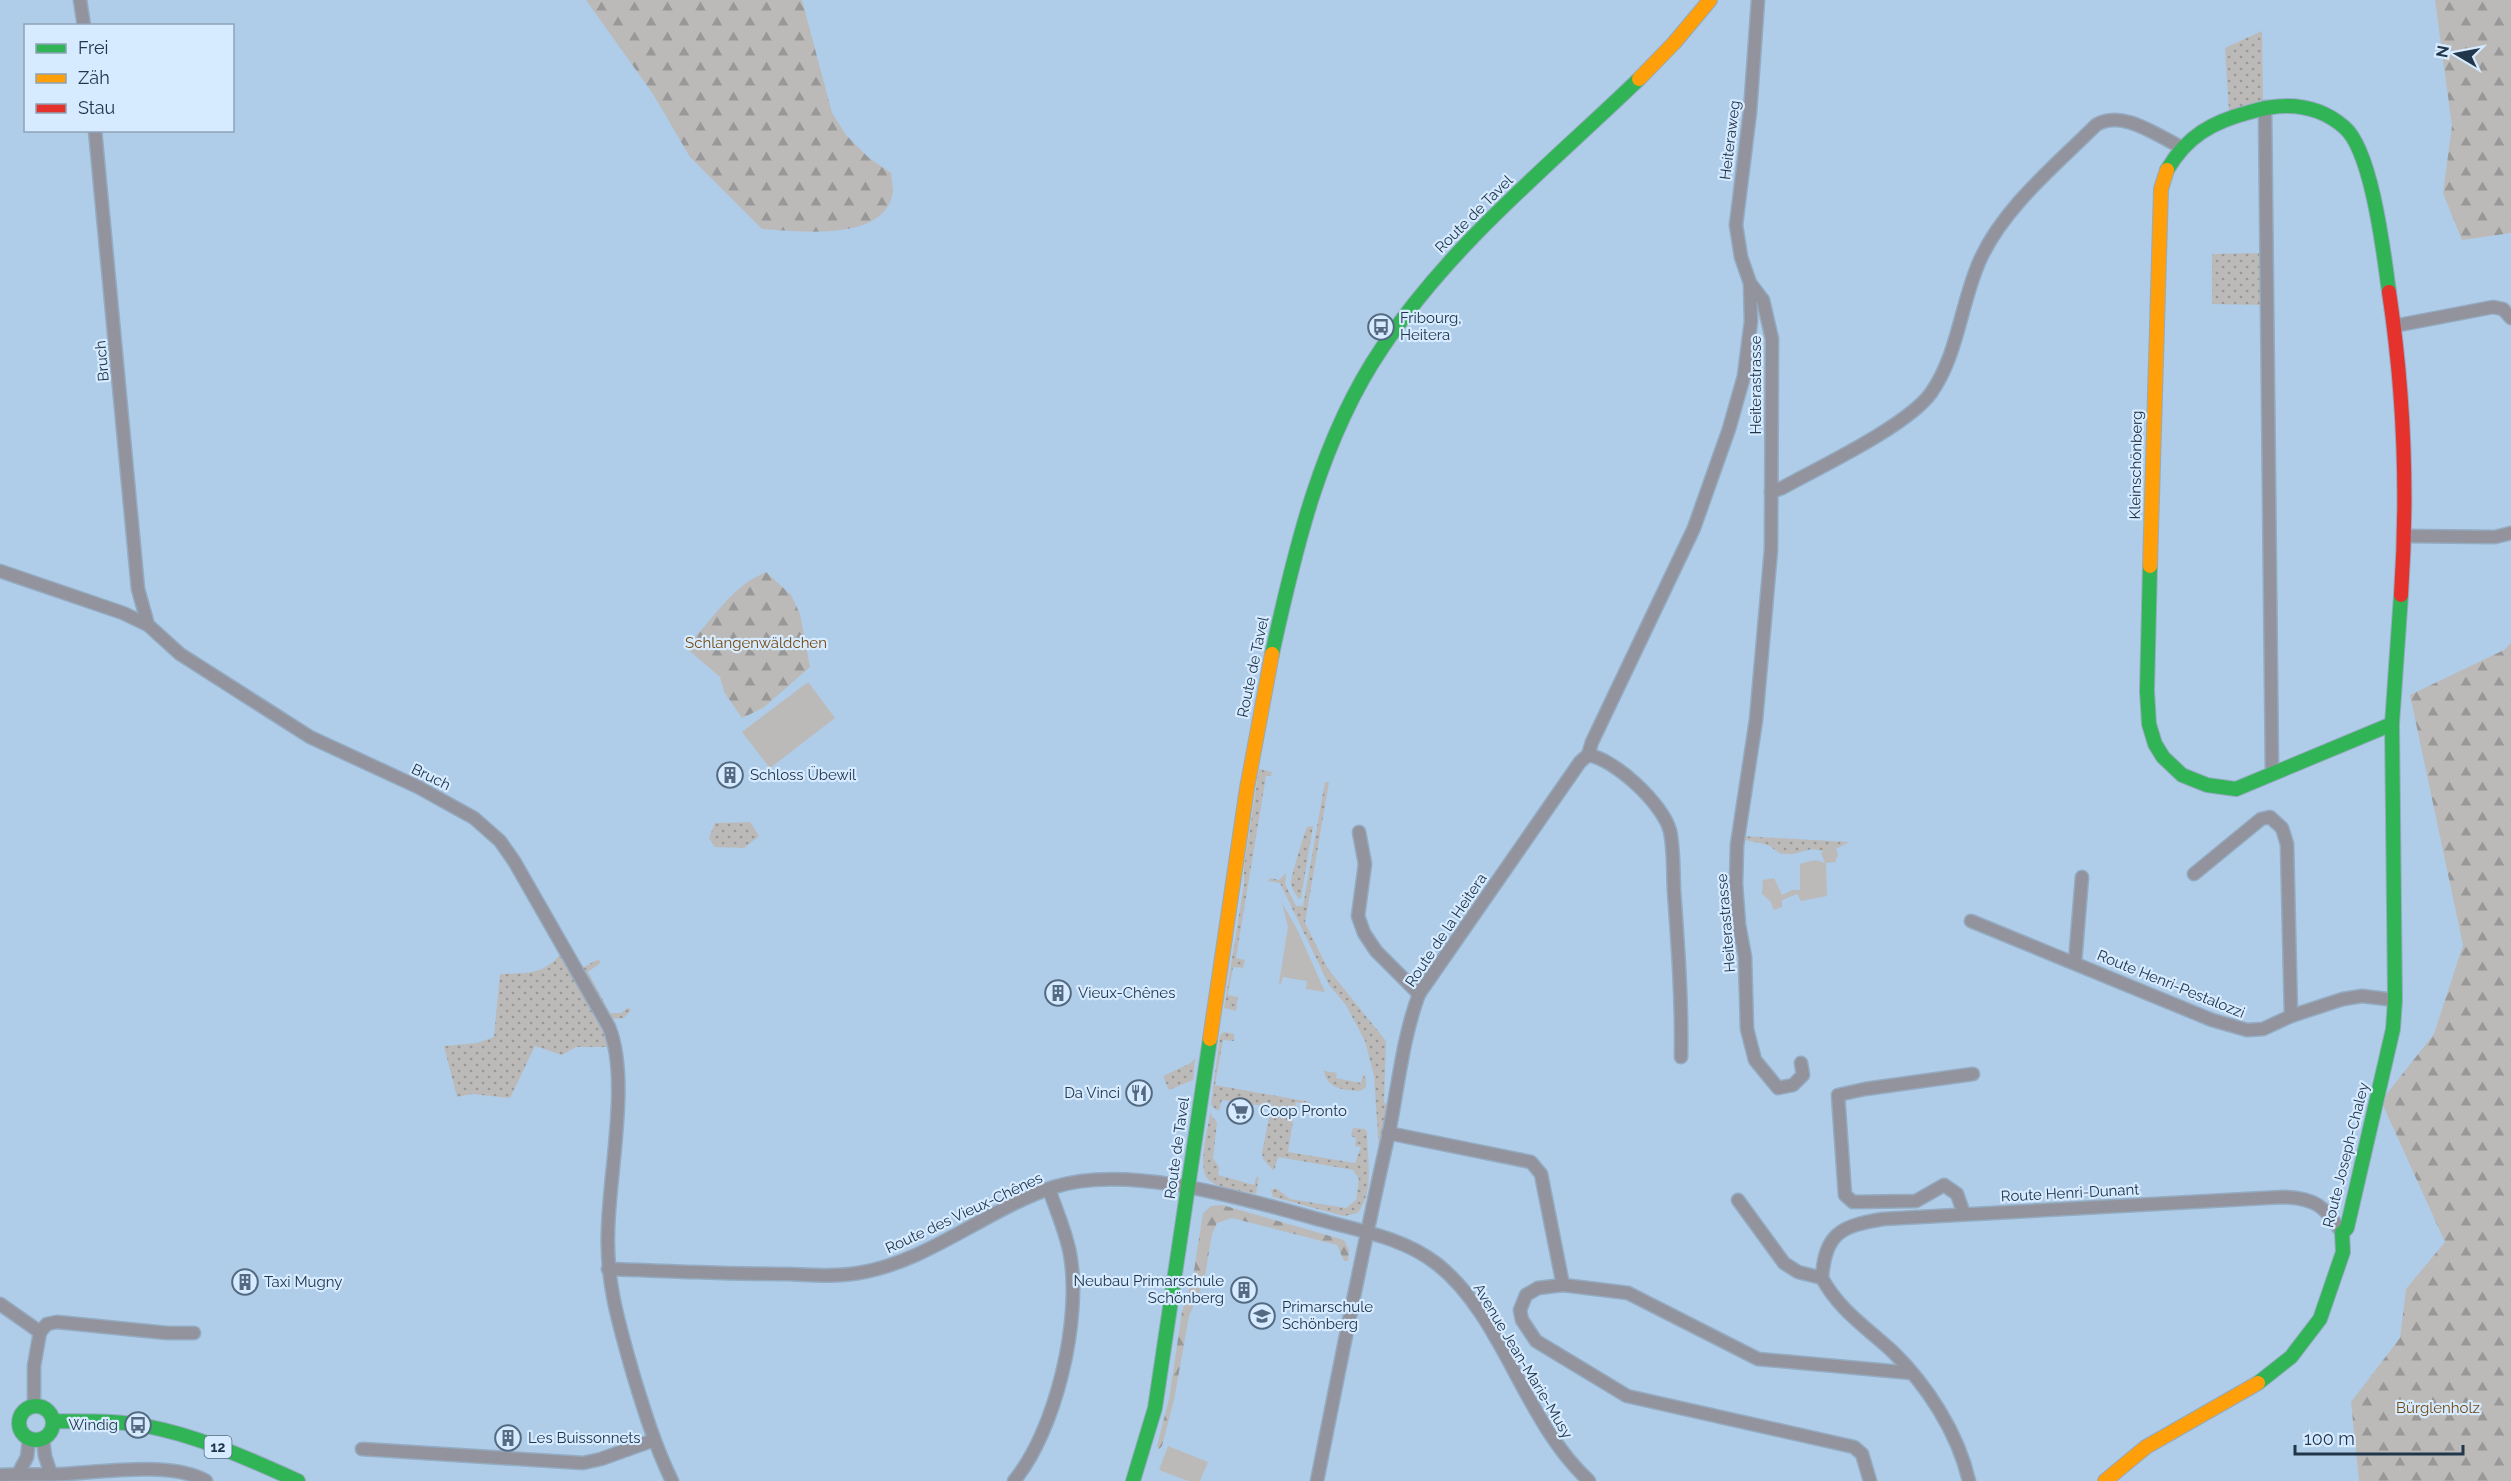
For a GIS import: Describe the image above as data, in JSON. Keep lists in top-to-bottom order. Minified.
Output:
{"streets":{"street":["Heiteraweg","Route de Tavel","Bruch","Heiterastrasse","Kleinschönberg","Route de la Heitera","Route Henri-Pestalozzi","Route Joseph-Chaley","Route Henri-Dunant","Route des Vieux-Chênes","Avenue Jean-Marie-Musy","12"]},"crossings":[["Heiteraweg","Heiterastrasse"],["Route de Tavel","Route des Vieux-Chênes"],["Route de Tavel","Avenue Jean-Marie-Musy"],["Bruch","Route des Vieux-Chênes"],["Heiterastrasse","Route de la Heitera"],["Kleinschönberg","Route Joseph-Chaley"],["Route de la Heitera","Avenue Jean-Marie-Musy"],["Route Henri-Pestalozzi","Route Joseph-Chaley"],["Route Joseph-Chaley","Route Henri-Dunant"],["Route des Vieux-Chênes","Avenue Jean-Marie-Musy"]],"parks":["Schlangenwäldchen","Bürglenholz"],"places":{"bus stop":["Fribourg, Heitera","Windig"],"building":["Schloss Übewil","Vieux-Chênes","Taxi Mugny","Neubau Primarschule Schönberg","Les Buissonnets"],"restaurant":["Da Vinci"],"supermarket":["Coop Pronto"],"school or university":["Primarschule Schönberg"]},"legend":["Frei","Zäh","Stau"],"scale_bar":"100 m","north":"left"}
